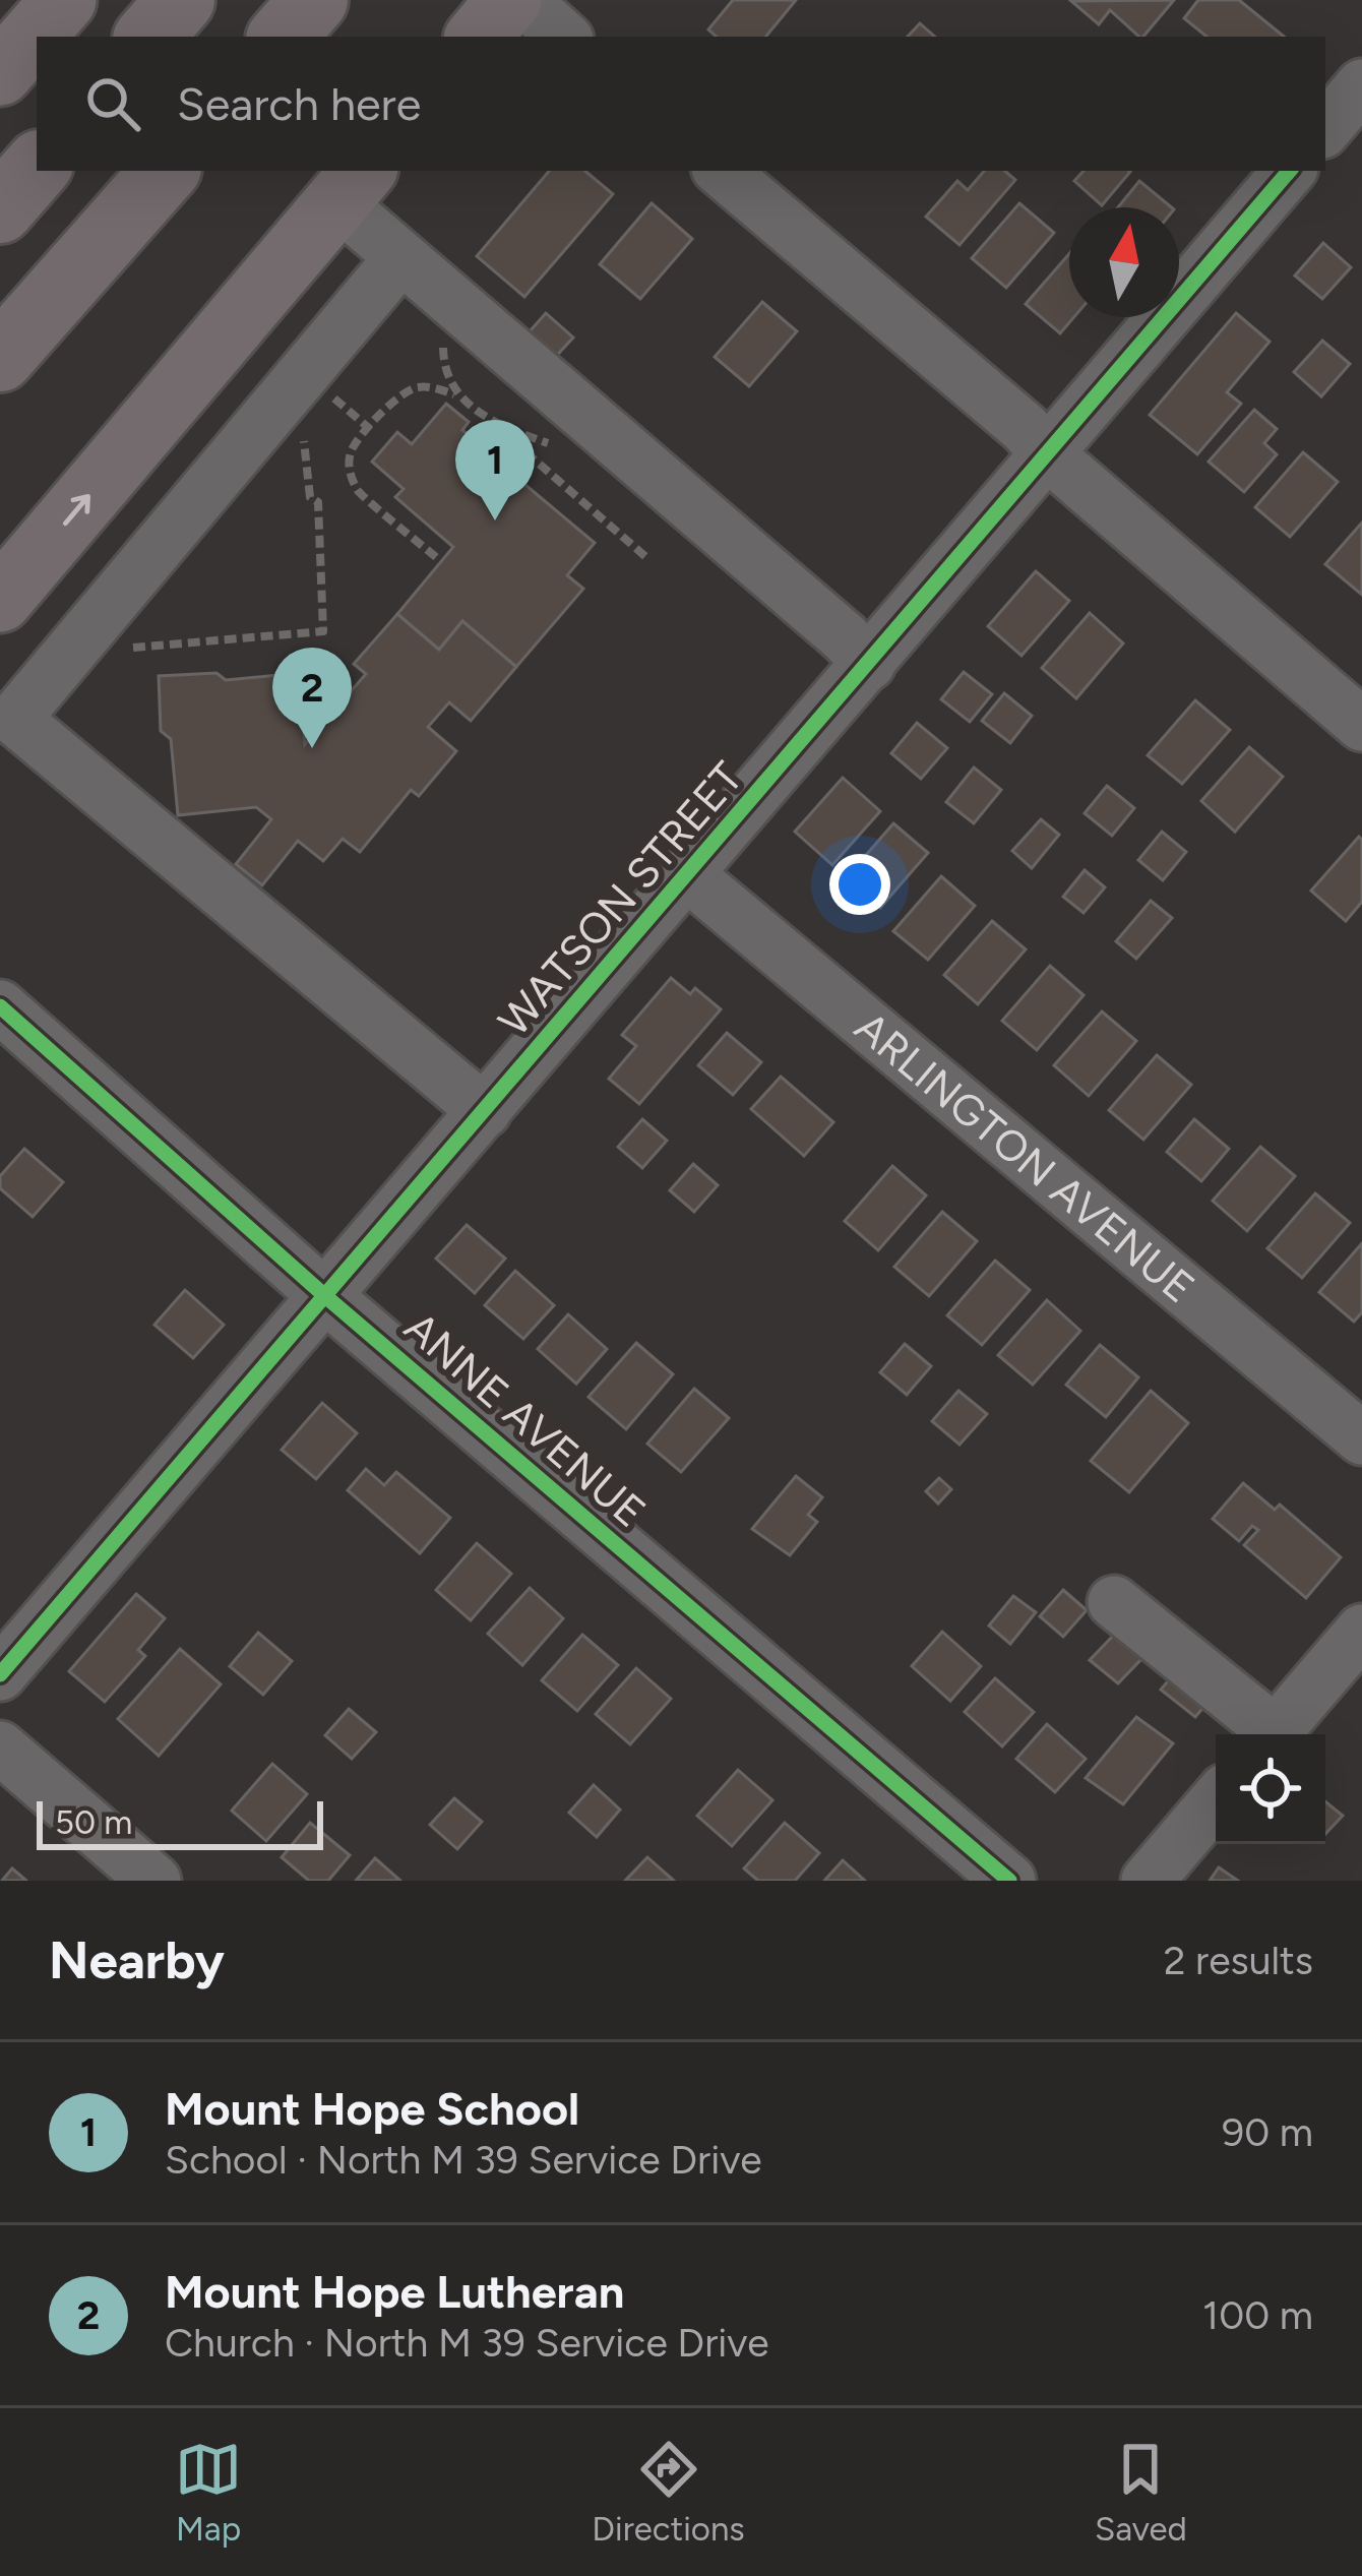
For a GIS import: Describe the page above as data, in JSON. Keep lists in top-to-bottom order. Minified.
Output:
{"streets":{"street":["WATSON STREET","ARLINGTON AVENUE","ANNE AVENUE"]},"crossings":[["WATSON STREET","ARLINGTON AVENUE"],["WATSON STREET","ANNE AVENUE"]],"scale_bar":"50 m","north":"top","page":{"search":"Search here","pins":["1","2"],"scale":"50 m","heading":["Nearby","2 results"],"list":[{"mark":"1","name":"Mount Hope School","note":"School · North M 39 Service Drive","value":"90 m"},{"mark":"2","name":"Mount Hope Lutheran","note":"Church · North M 39 Service Drive","value":"100 m"}],"nav":["Map","Directions","Saved"]}}
